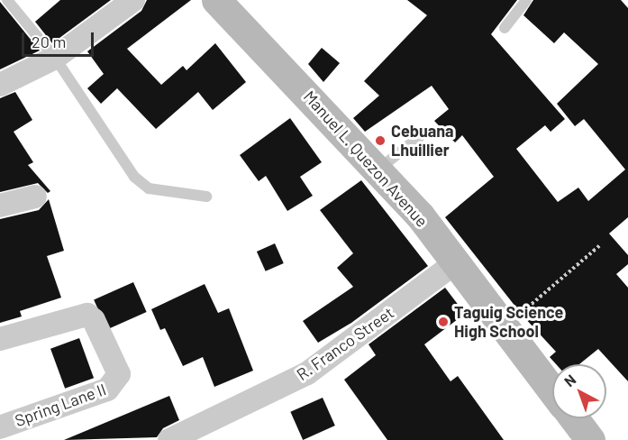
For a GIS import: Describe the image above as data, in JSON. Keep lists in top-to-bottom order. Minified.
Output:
{"streets":{"main road":["Manuel L. Quezon Avenue"],"street":["R. Franco Street","Spring Lane II"]},"crossings":[["Manuel L. Quezon Avenue","R. Franco Street"]],"places":["Cebuana Lhuillier","Taguig Science High School"],"scale_bar":"20 m","north":"top left"}
